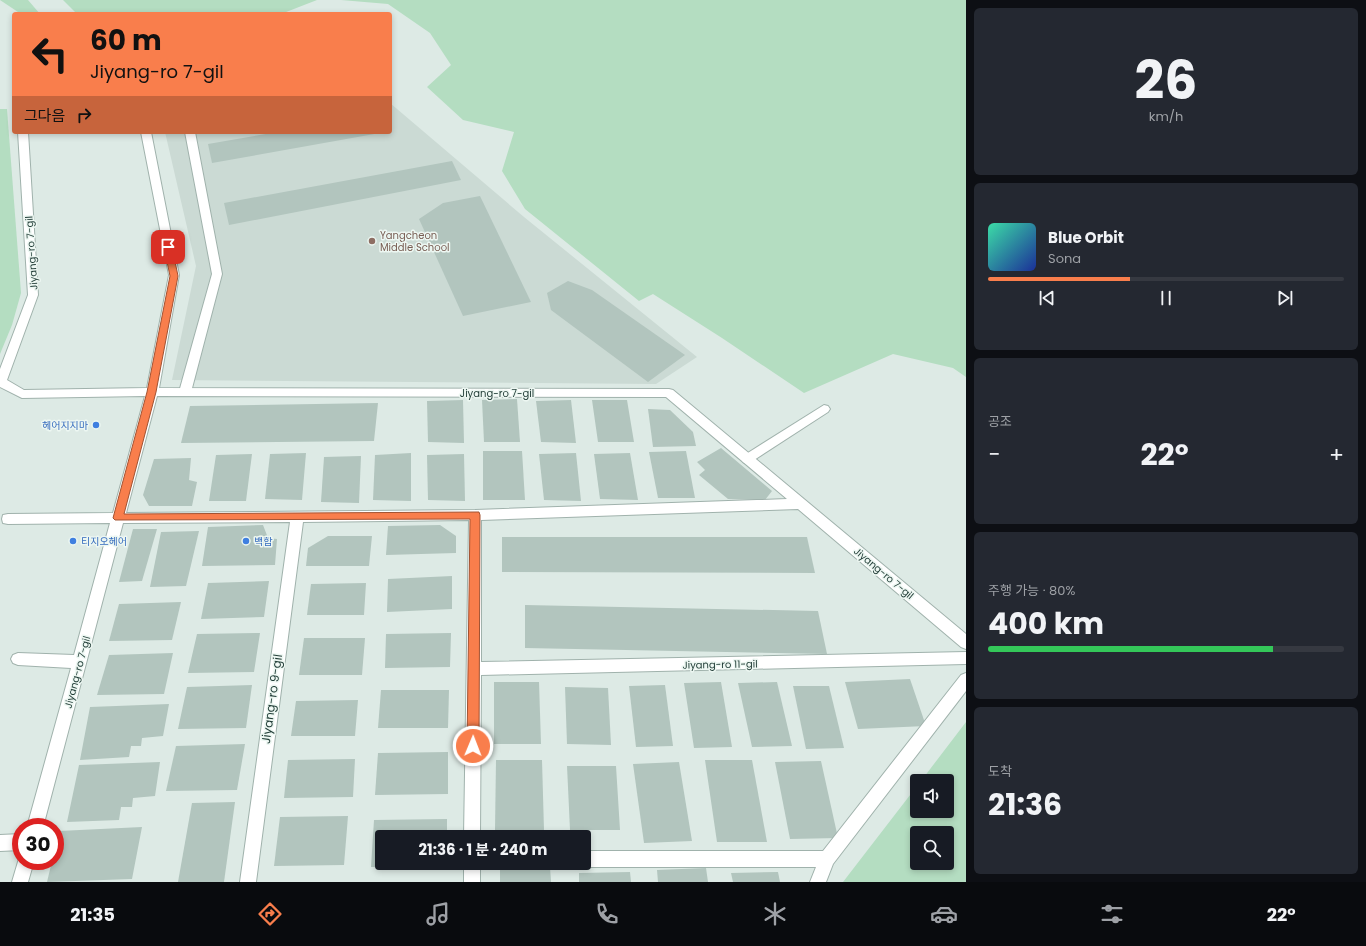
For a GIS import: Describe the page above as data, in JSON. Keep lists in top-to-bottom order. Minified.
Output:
{"streets":{"street":["Jiyang-ro 7-gil","Jiyang-ro 11-gil","Jiyang-ro 9-gil"]},"places":["Yangcheon Middle School","헤어지지마","티지오헤어","백합"],"page":{"tile":[["26","km/h"],"공조",["주행 가능 · 80%","400 km"],["도착","21:36"]],"turn":["60 m","Jiyang-ro 7-gil"],"then":"그다음","song":["Blue Orbit","Sona"],"heat":["−","22°","+"],"limit":"30","trip":"21:36 · 1 분 · 240 m","tabs":["21:35","22°"]}}
